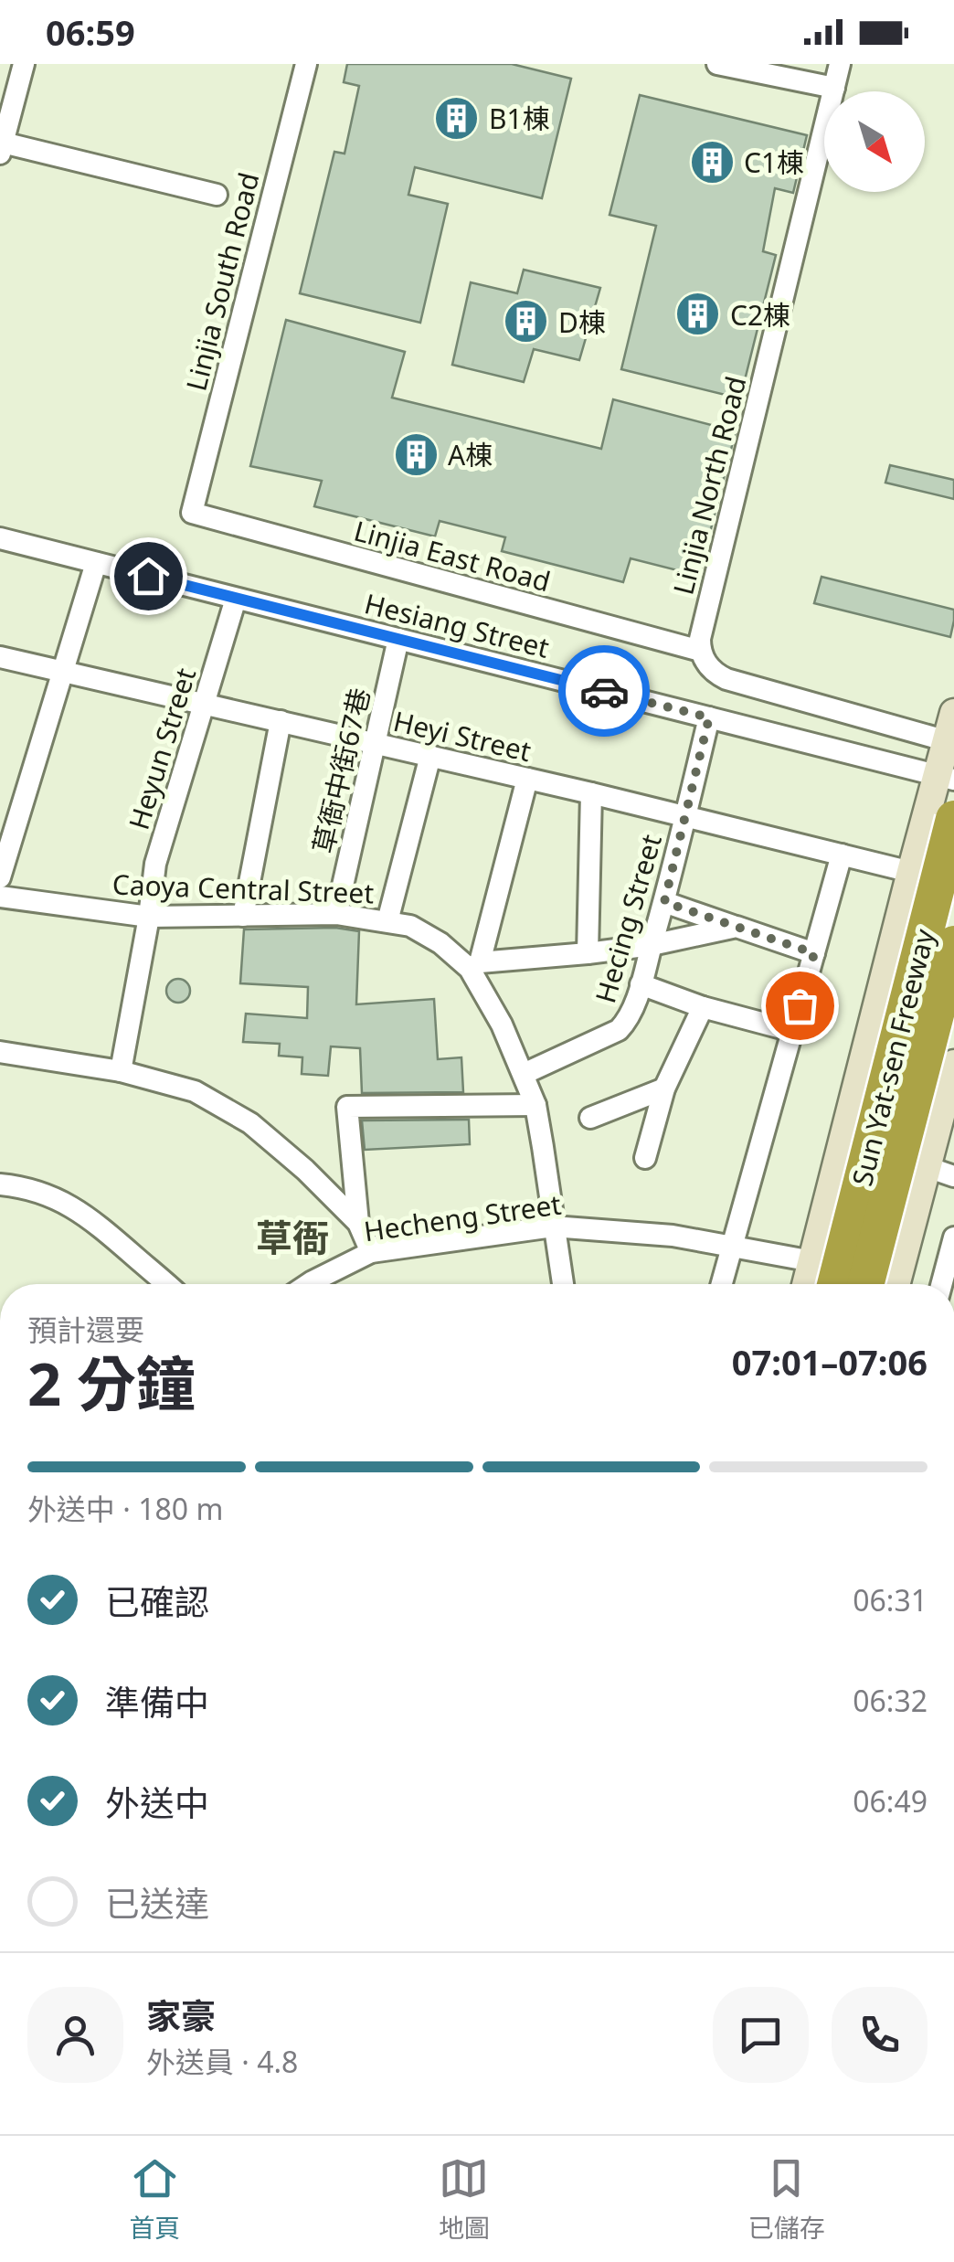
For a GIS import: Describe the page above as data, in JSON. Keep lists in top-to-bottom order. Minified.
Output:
{"streets":{"highway":["Sun Yat-sen Freeway"],"street":["Linjia South Road","Linjia North Road","Linjia East Road","Hesiang Street","Heyi Street","Heyun Street","草衙中街67巷","Caoya Central Street","Hecing Street","Hecheng Street"]},"crossings":[["Linjia South Road","Linjia East Road"],["Linjia North Road","Linjia East Road"],["Hesiang Street","Heyun Street"],["Hesiang Street","草衙中街67巷"],["Hesiang Street","Hecing Street"],["Heyi Street","Heyun Street"],["Heyi Street","草衙中街67巷"],["Heyi Street","Hecing Street"],["Heyun Street","Caoya Central Street"],["草衙中街67巷","Caoya Central Street"],["Caoya Central Street","Hecing Street"],["Caoya Central Street","Hecheng Street"]],"districts":["草衙"],"places":{"building":["B1棟","C1棟","C2棟","D棟","A棟"]},"north":"bottom right","page":{"status":"06:59","heading":["2 分鐘","預計還要","07:01–07:06"],"panel":["家豪","外送員 · 4.8"],"bar":"外送中 · 180 m","list":[["已確認","06:31"],["準備中","06:32"],["外送中","06:49"],"已送達"],"tabs":["首頁","地圖","已儲存"]}}
